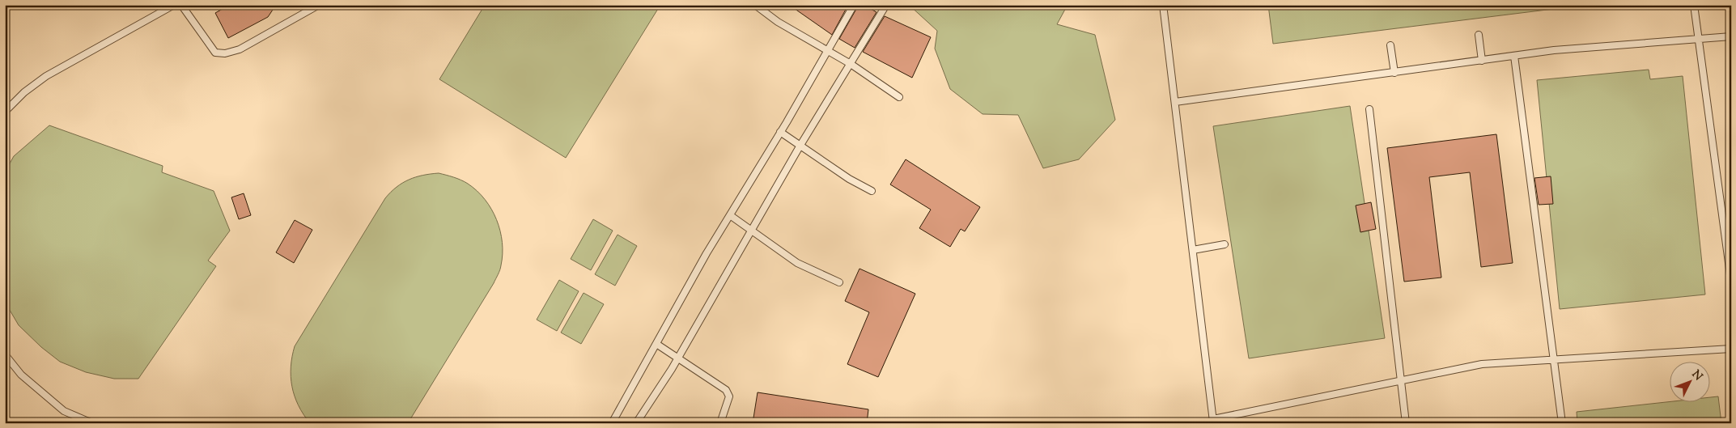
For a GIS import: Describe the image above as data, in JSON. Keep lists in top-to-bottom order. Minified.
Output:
{"north":"top right"}
